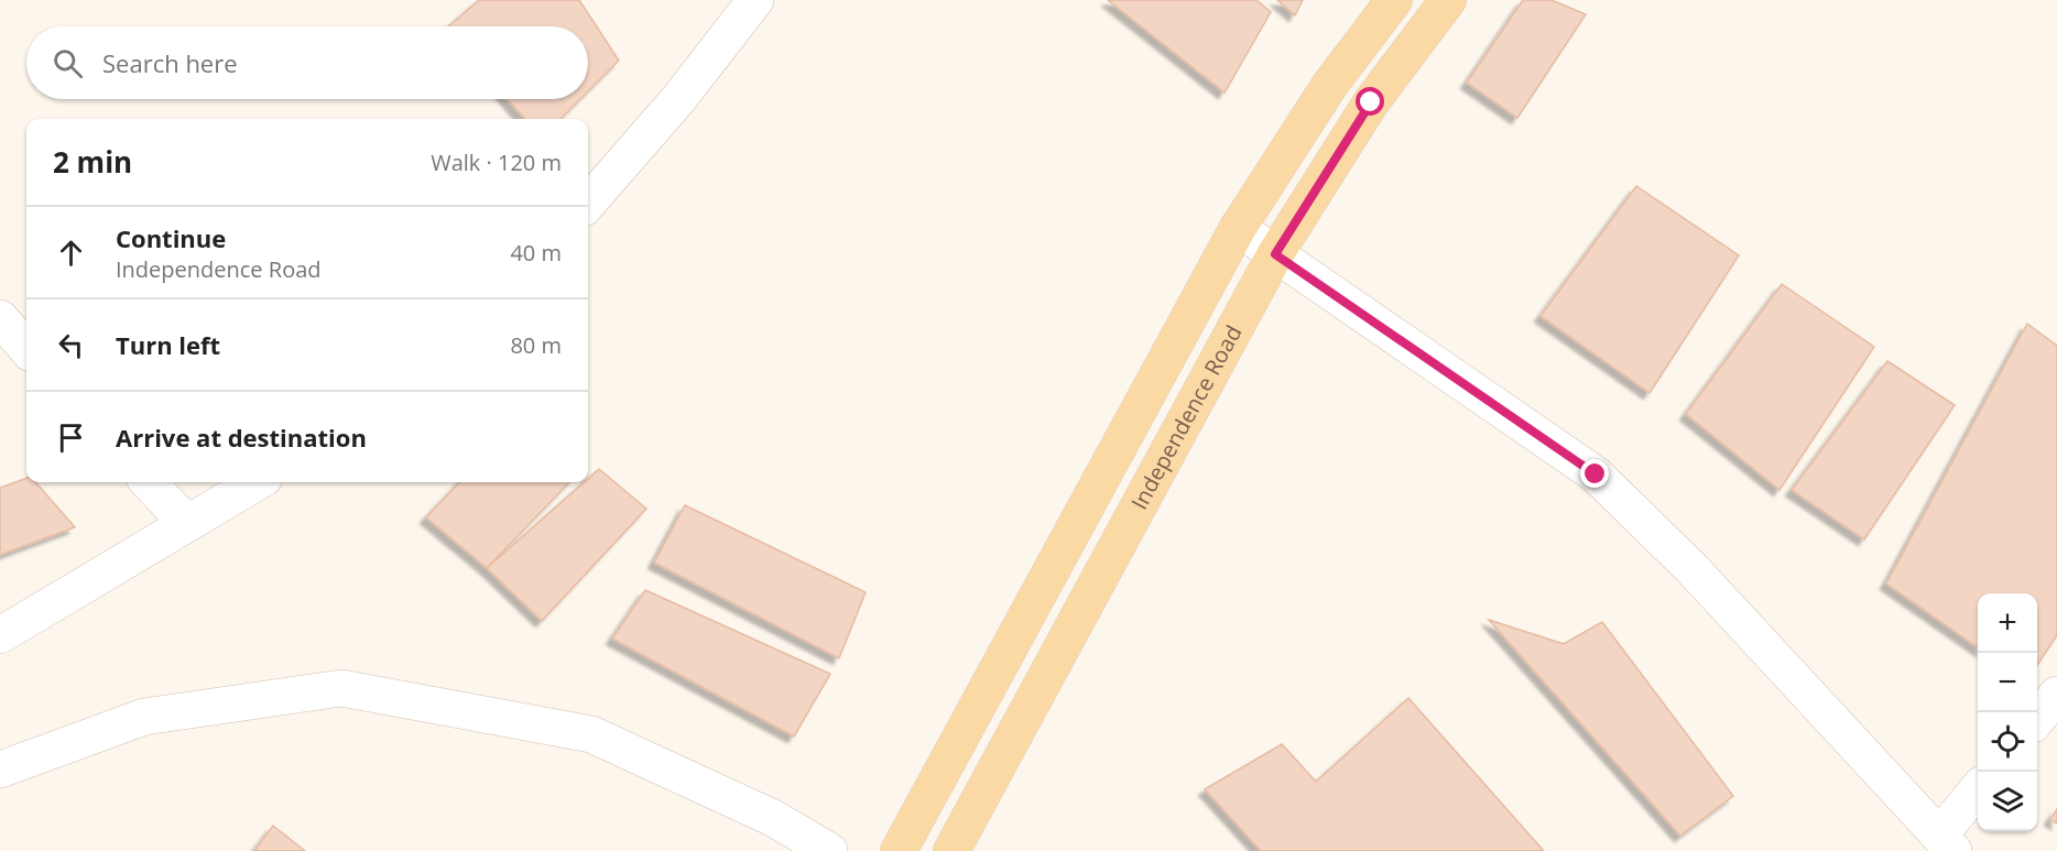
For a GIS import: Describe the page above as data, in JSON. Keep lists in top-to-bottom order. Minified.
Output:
{"streets":{"main road":["Independence Road"]},"page":{"search":"Search here","heading":["2 min","Walk · 120 m"],"list":[["Continue","Independence Road","40 m"],["Turn left","80 m"],"Arrive at destination"],"map_buttons":["+","−"]}}
